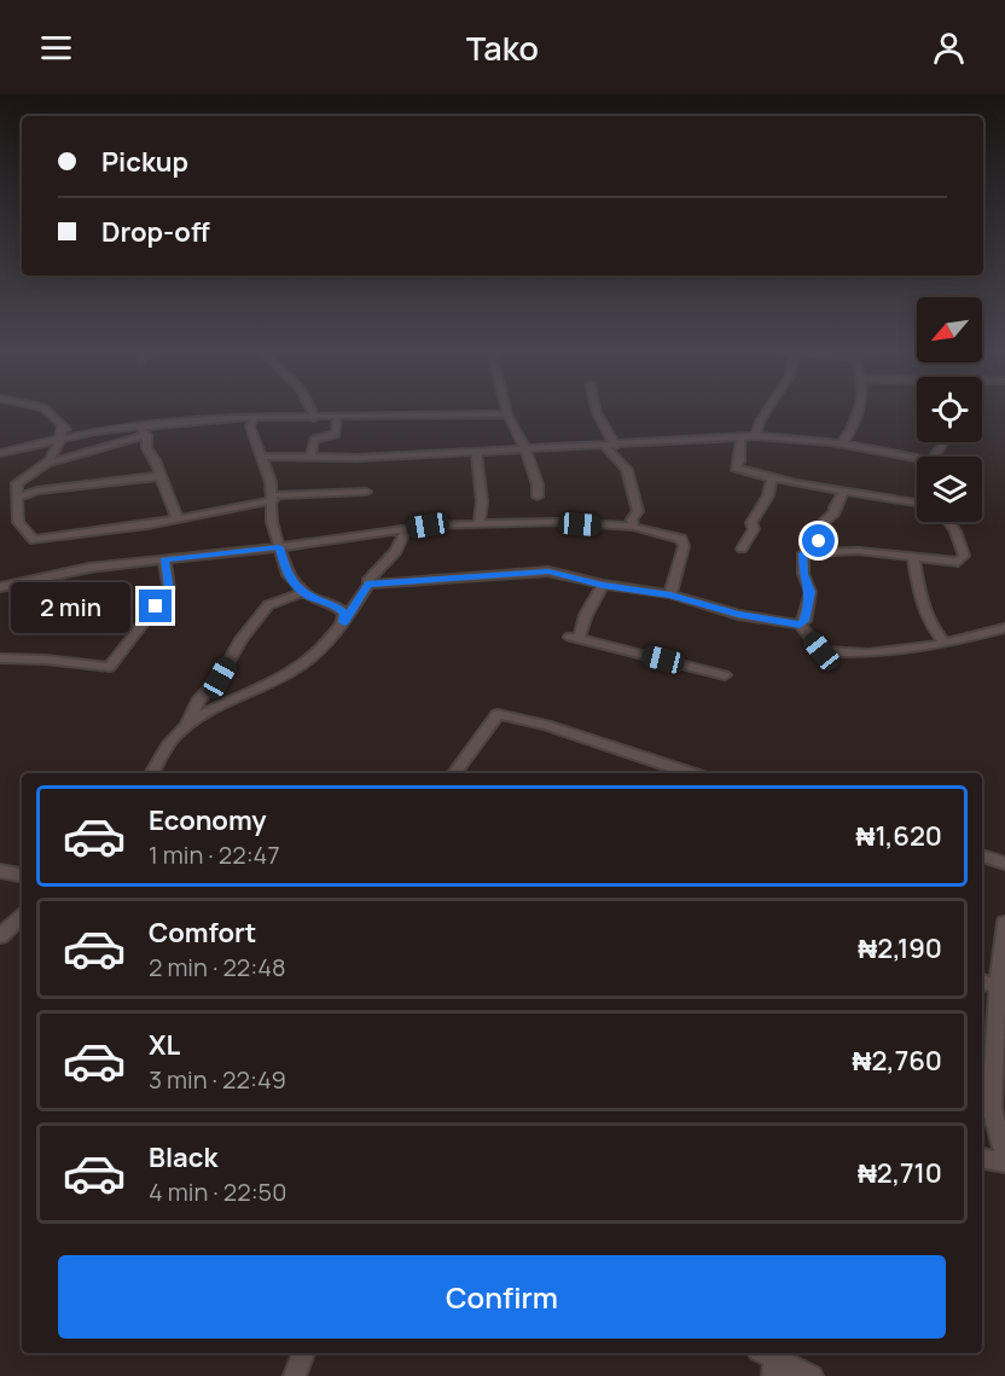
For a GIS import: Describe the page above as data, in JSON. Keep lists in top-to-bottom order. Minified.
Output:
{"north":"bottom left","page":{"header":"Tako","banner":["Pickup","Drop-off"],"bubble":"2 min","list":[{"name":"Economy","note":"1 min · 22:47","value":"₦1,620"},{"name":"Comfort","note":"2 min · 22:48","value":"₦2,190"},{"name":"XL","note":"3 min · 22:49","value":"₦2,760"},{"name":"Black","note":"4 min · 22:50","value":"₦2,710"}],"buttons":"Confirm"}}
